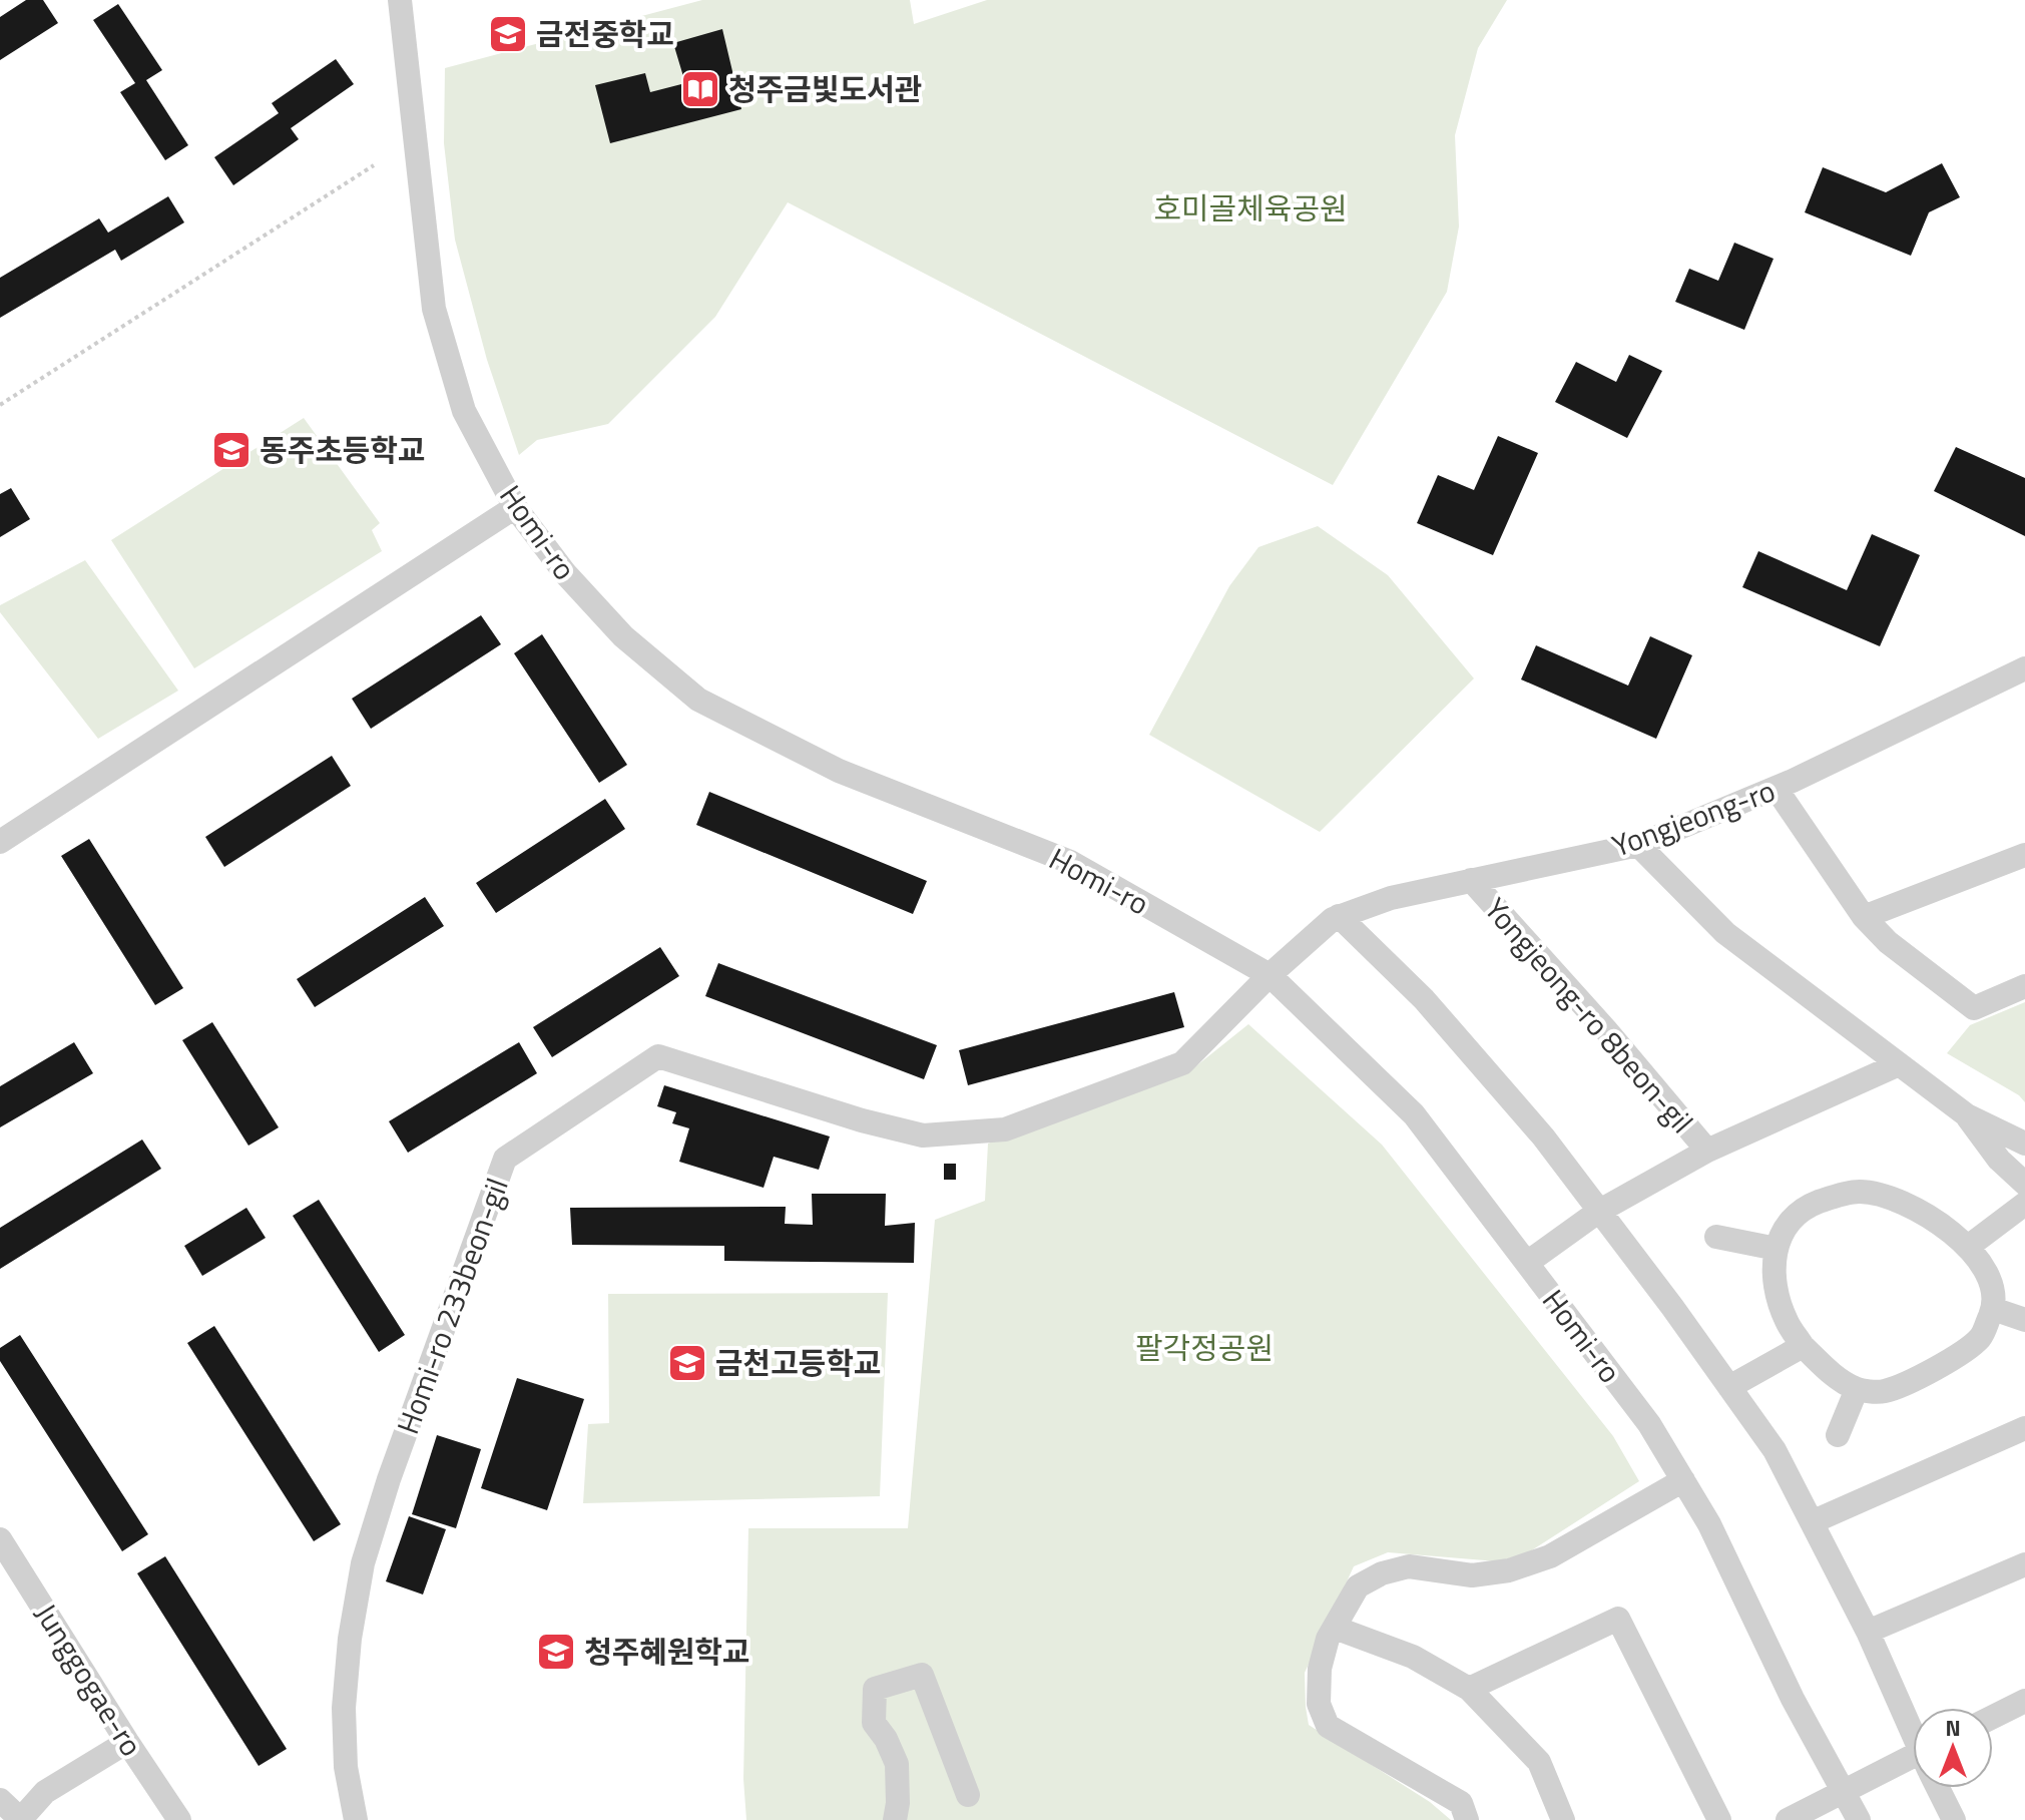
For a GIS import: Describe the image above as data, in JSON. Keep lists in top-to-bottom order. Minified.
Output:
{"streets":{"street":["Homi-ro","Yongjeong-ro","Yongjeong-ro 8beon-gil","Homi-ro 233beon-gil","Junggogae-ro"]},"crossings":[["Homi-ro","Yongjeong-ro"],["Homi-ro","Homi-ro 233beon-gil"],["Yongjeong-ro","Yongjeong-ro 8beon-gil"],["Yongjeong-ro","Homi-ro 233beon-gil"]],"parks":["호미골체육공원","팔각정공원"],"places":{"school or university":["금전중학교","동주초등학교","금천고등학교","청주혜원학교"],"library":["청주금빛도서관"]},"north":"top"}
